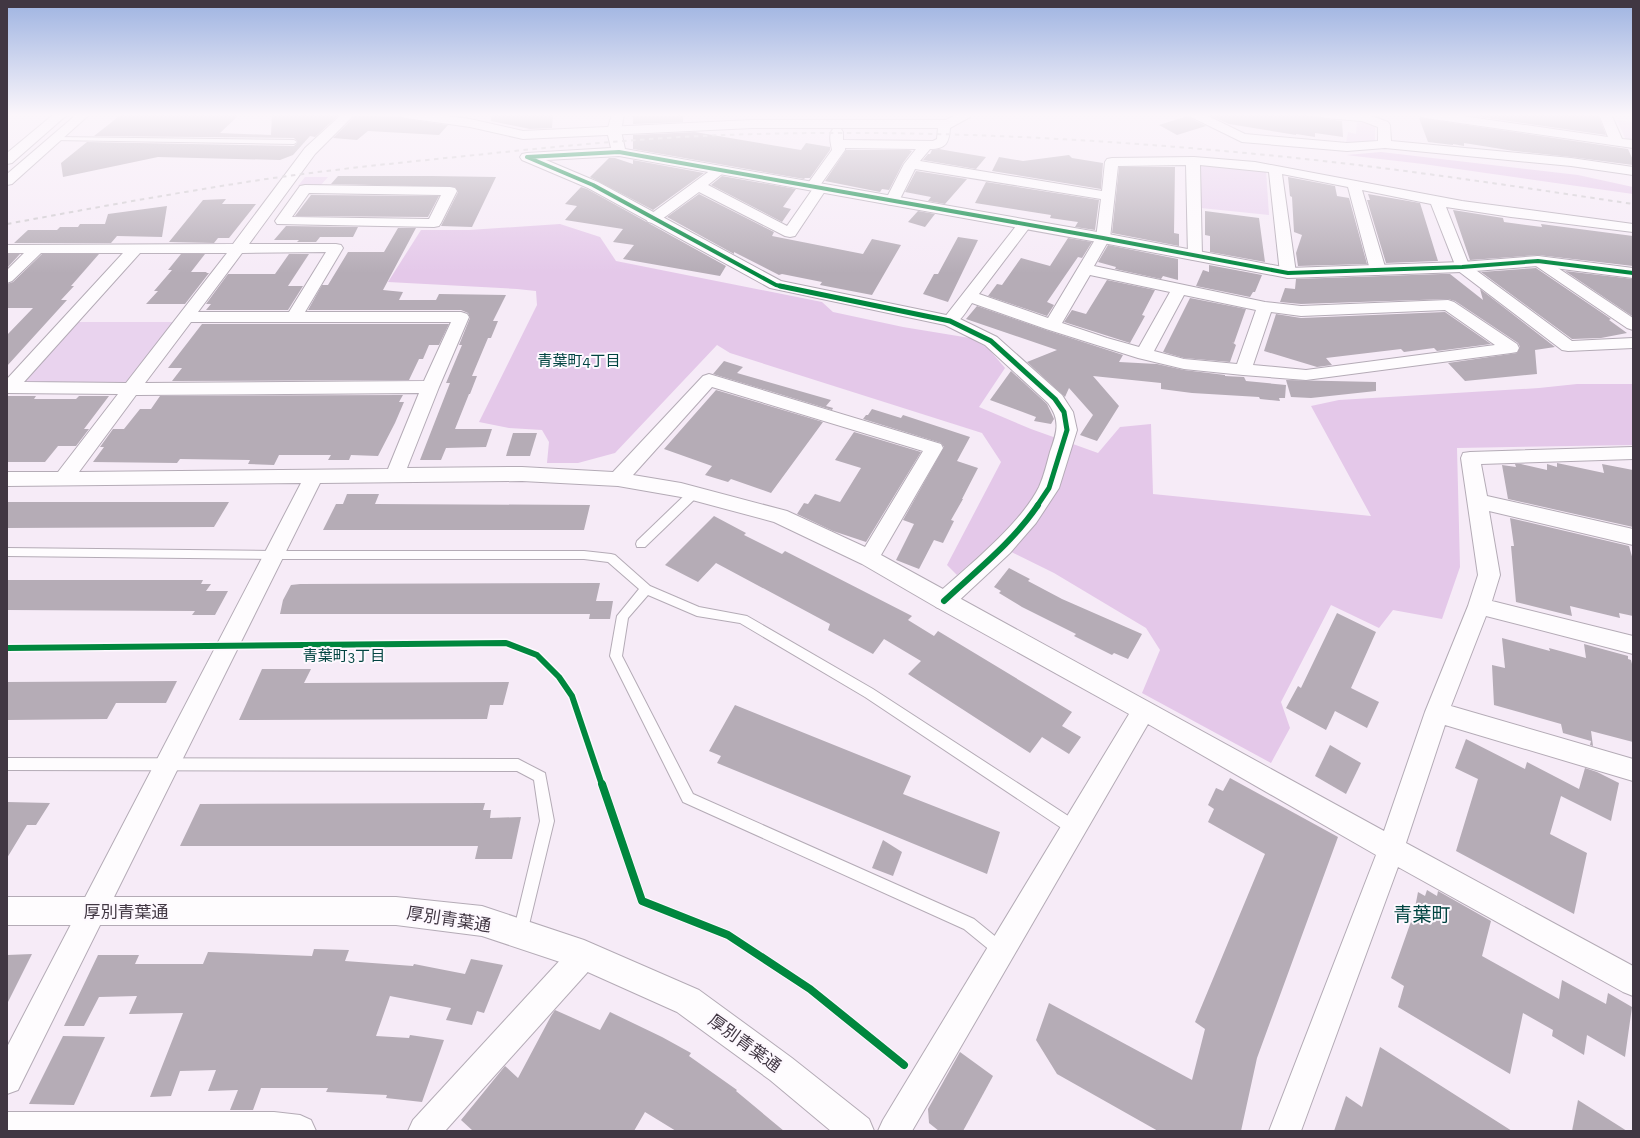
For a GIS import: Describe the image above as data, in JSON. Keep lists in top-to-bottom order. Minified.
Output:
{"streets":{"street":["厚別青葉通"]},"districts":["青葉町4丁目","青葉町3丁目","青葉町"]}
